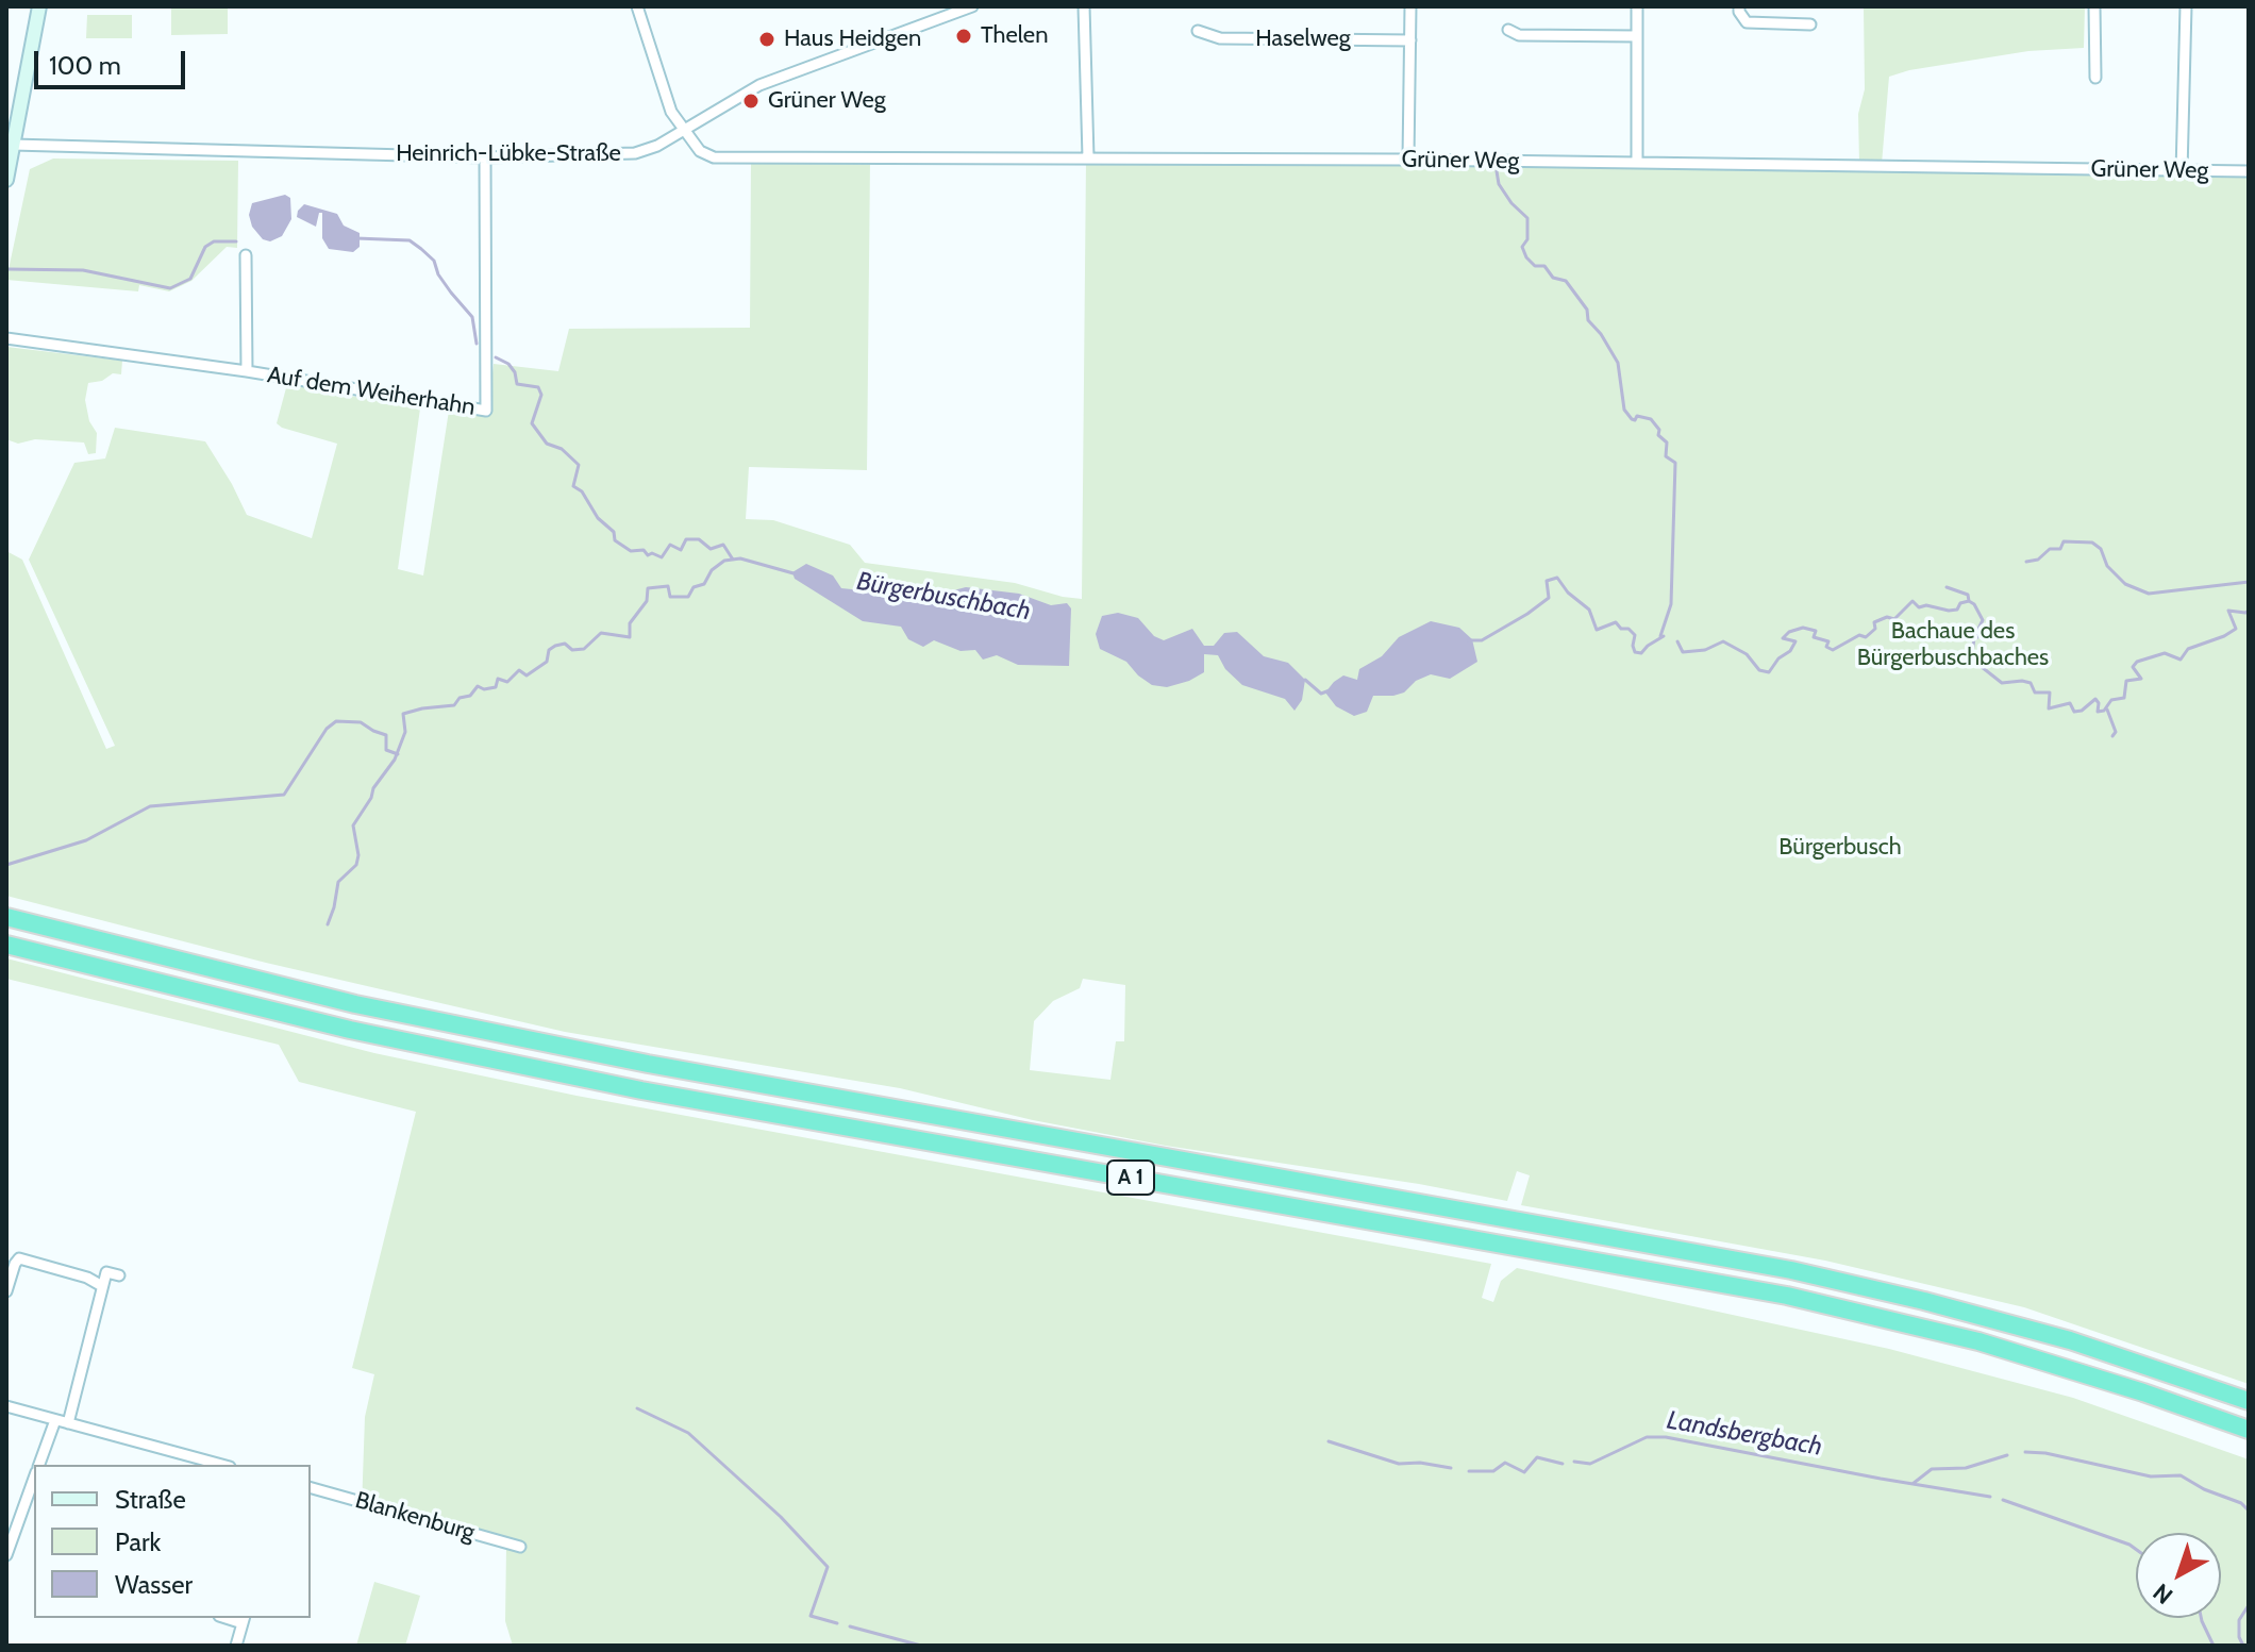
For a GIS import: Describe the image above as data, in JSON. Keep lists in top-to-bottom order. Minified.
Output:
{"streets":{"highway":["A 1"],"street":["Haselweg","Heinrich-Lübke-Straße","Grüner Weg","Auf dem Weiherhahn","Blankenburg"]},"crossings":[["Heinrich-Lübke-Straße","Grüner Weg"],["Heinrich-Lübke-Straße","Auf dem Weiherhahn"]],"water":["Bürgerbuschbach","Landsbergbach"],"parks":["Bachaue des Bürgerbuschbaches","Bürgerbusch"],"places":["Thelen","Haus Heidgen","Grüner Weg"],"legend":["Straße","Park","Wasser"],"scale_bar":"100 m","north":"bottom left"}
